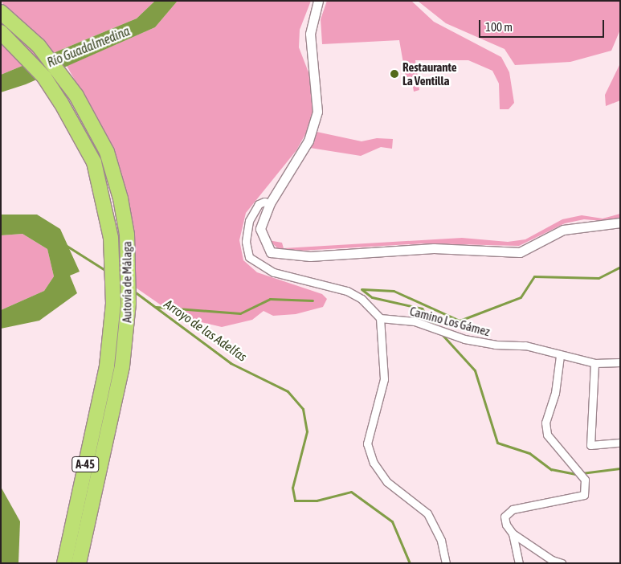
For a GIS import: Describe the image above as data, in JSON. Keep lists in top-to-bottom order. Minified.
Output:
{"streets":{"highway":["Autovía de Málaga","A-45"],"street":["Camino Los Gámez"]},"water":["Río Guadalmedina","Arroyo de las Adelfas"],"places":["Restaurante La Ventilla"],"scale_bar":"100 m"}
